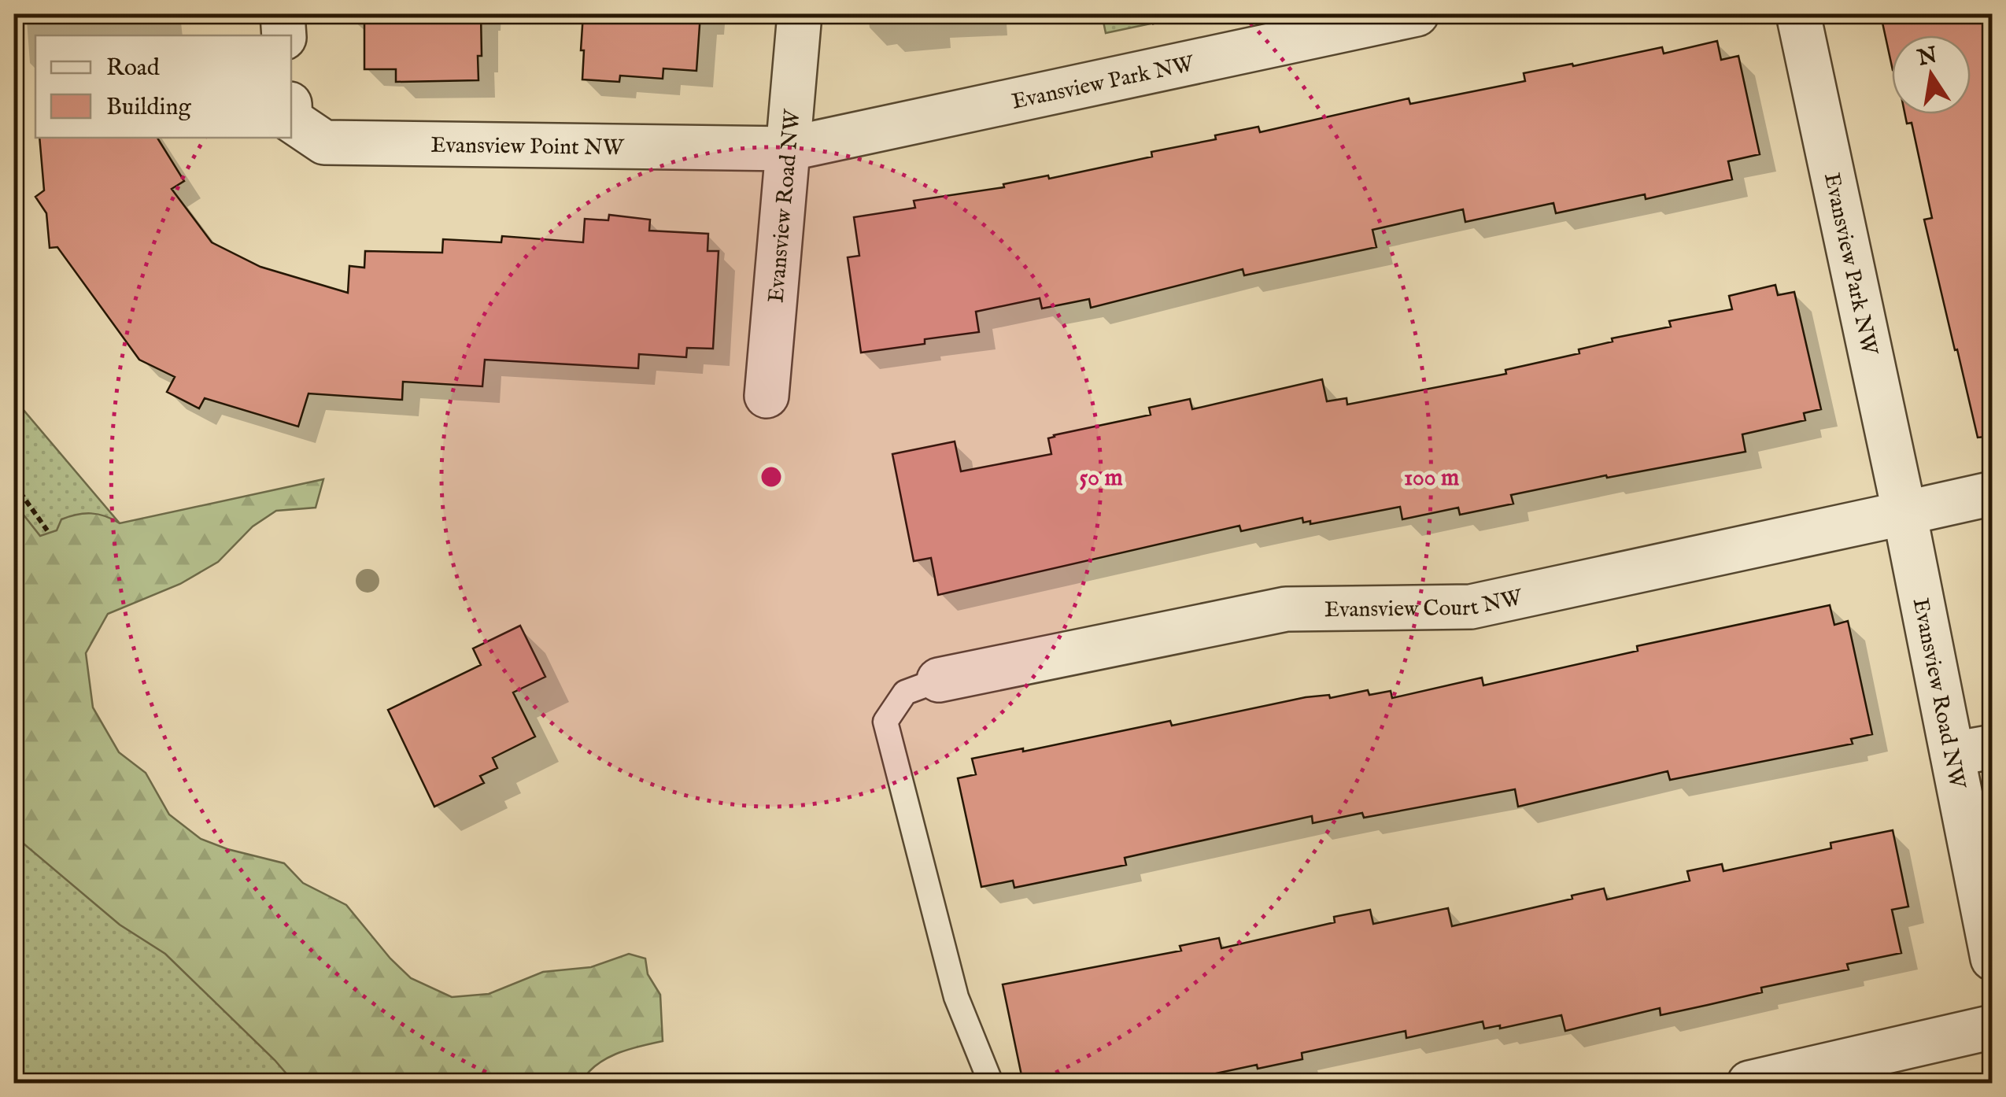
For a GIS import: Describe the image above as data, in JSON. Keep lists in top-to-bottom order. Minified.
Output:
{"streets":{"street":["Evansview Park NW","Evansview Point NW","Evansview Road NW","Evansview Court NW"]},"crossings":[["Evansview Park NW","Evansview Point NW"],["Evansview Park NW","Evansview Road NW"],["Evansview Park NW","Evansview Court NW"],["Evansview Point NW","Evansview Road NW"],["Evansview Road NW","Evansview Court NW"]],"legend":["Road","Building"],"north":"top","rings":["50 m","100 m"]}
